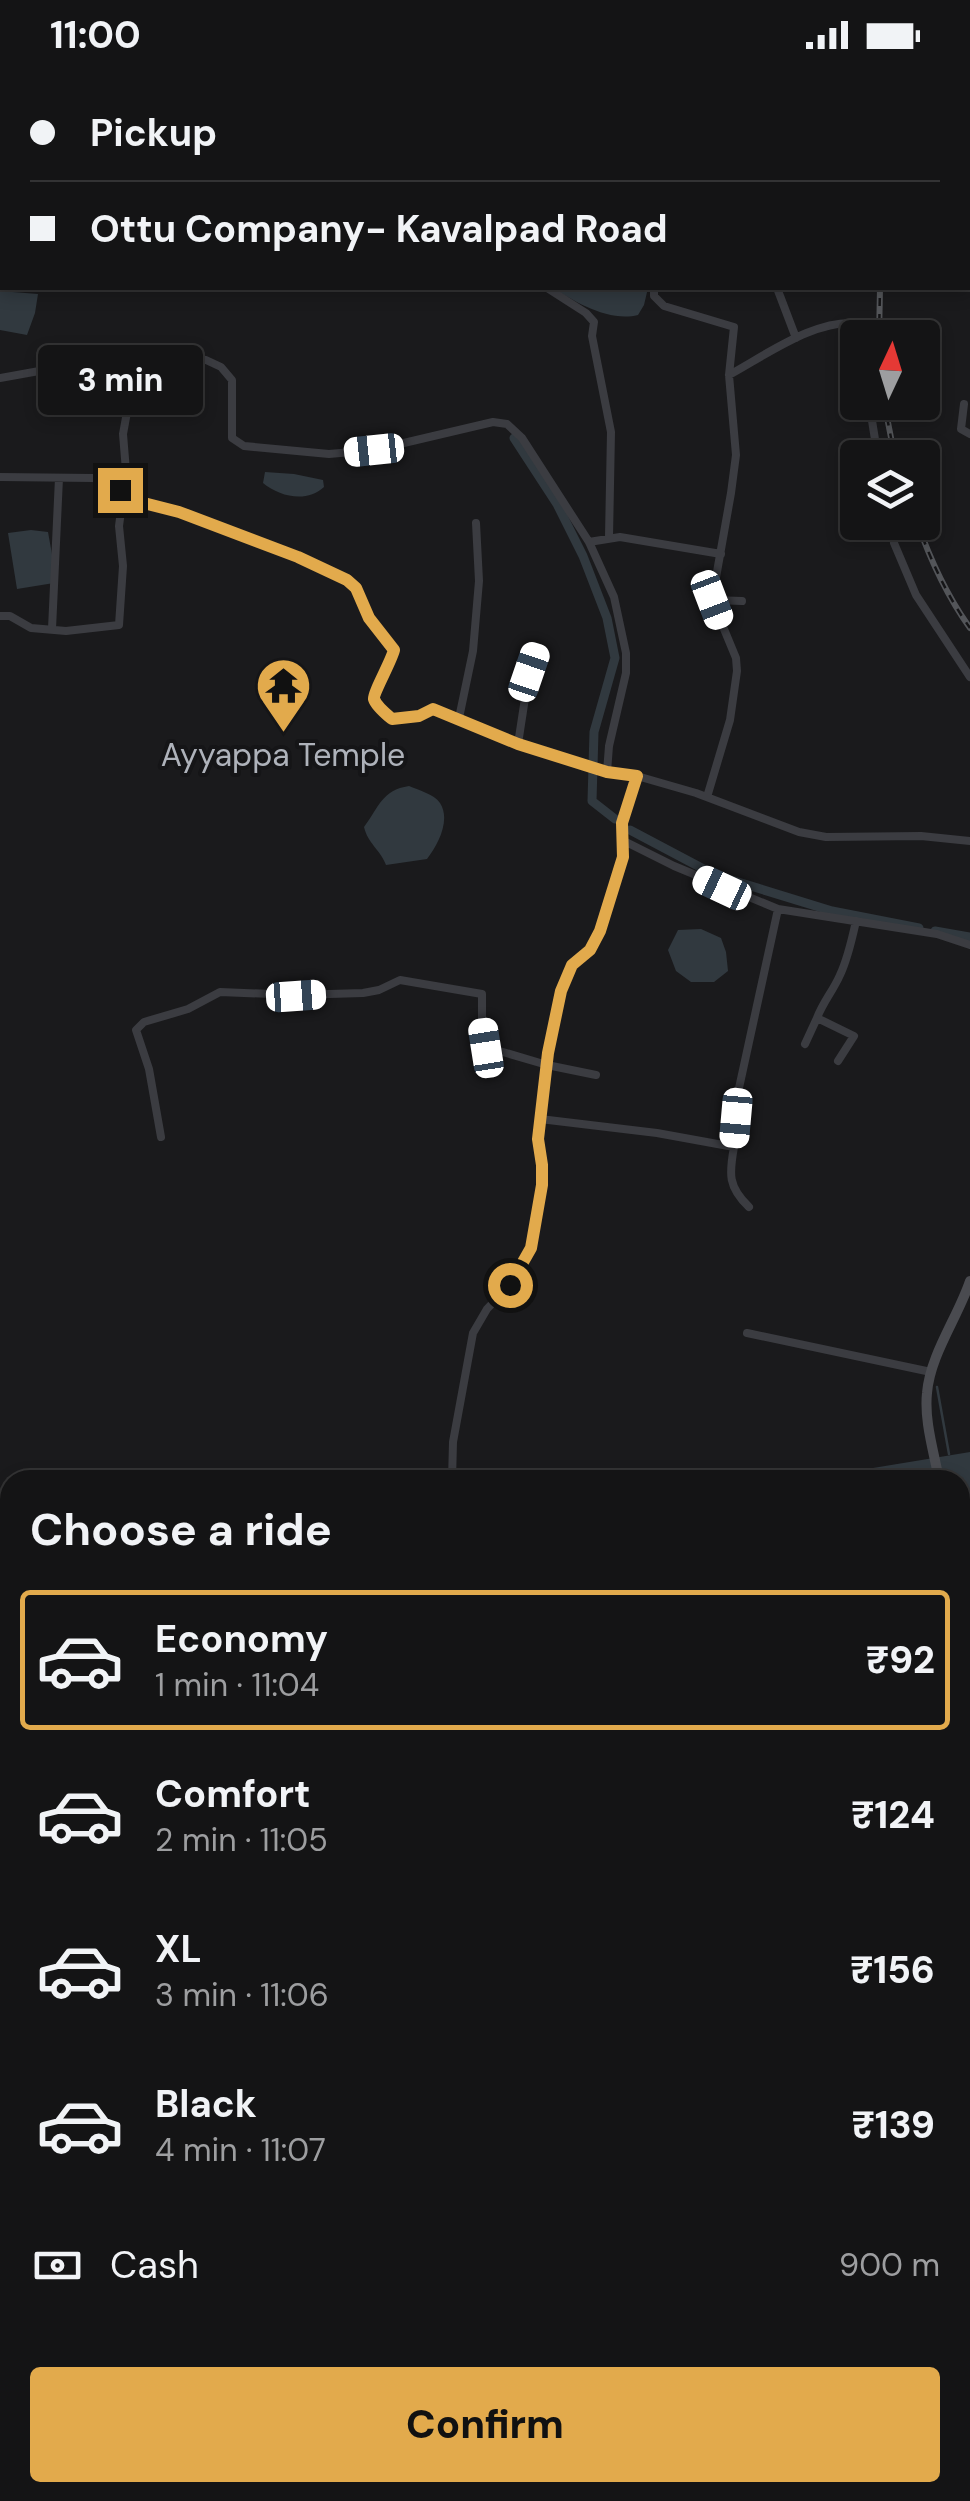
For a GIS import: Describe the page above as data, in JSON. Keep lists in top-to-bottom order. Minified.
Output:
{"places":{"temple":["Ayyappa Temple"]},"north":"top","page":{"status":"11:00","banner":["Pickup","Ottu Company- Kavalpad Road"],"bubble":"3 min","heading":"Choose a ride","list":[{"name":"Economy","note":"1 min · 11:04","value":"₹92"},{"name":"Comfort","note":"2 min · 11:05","value":"₹124"},{"name":"XL","note":"3 min · 11:06","value":"₹156"},{"name":"Black","note":"4 min · 11:07","value":"₹139"}],"pay":["Cash","900 m"],"buttons":"Confirm"}}
